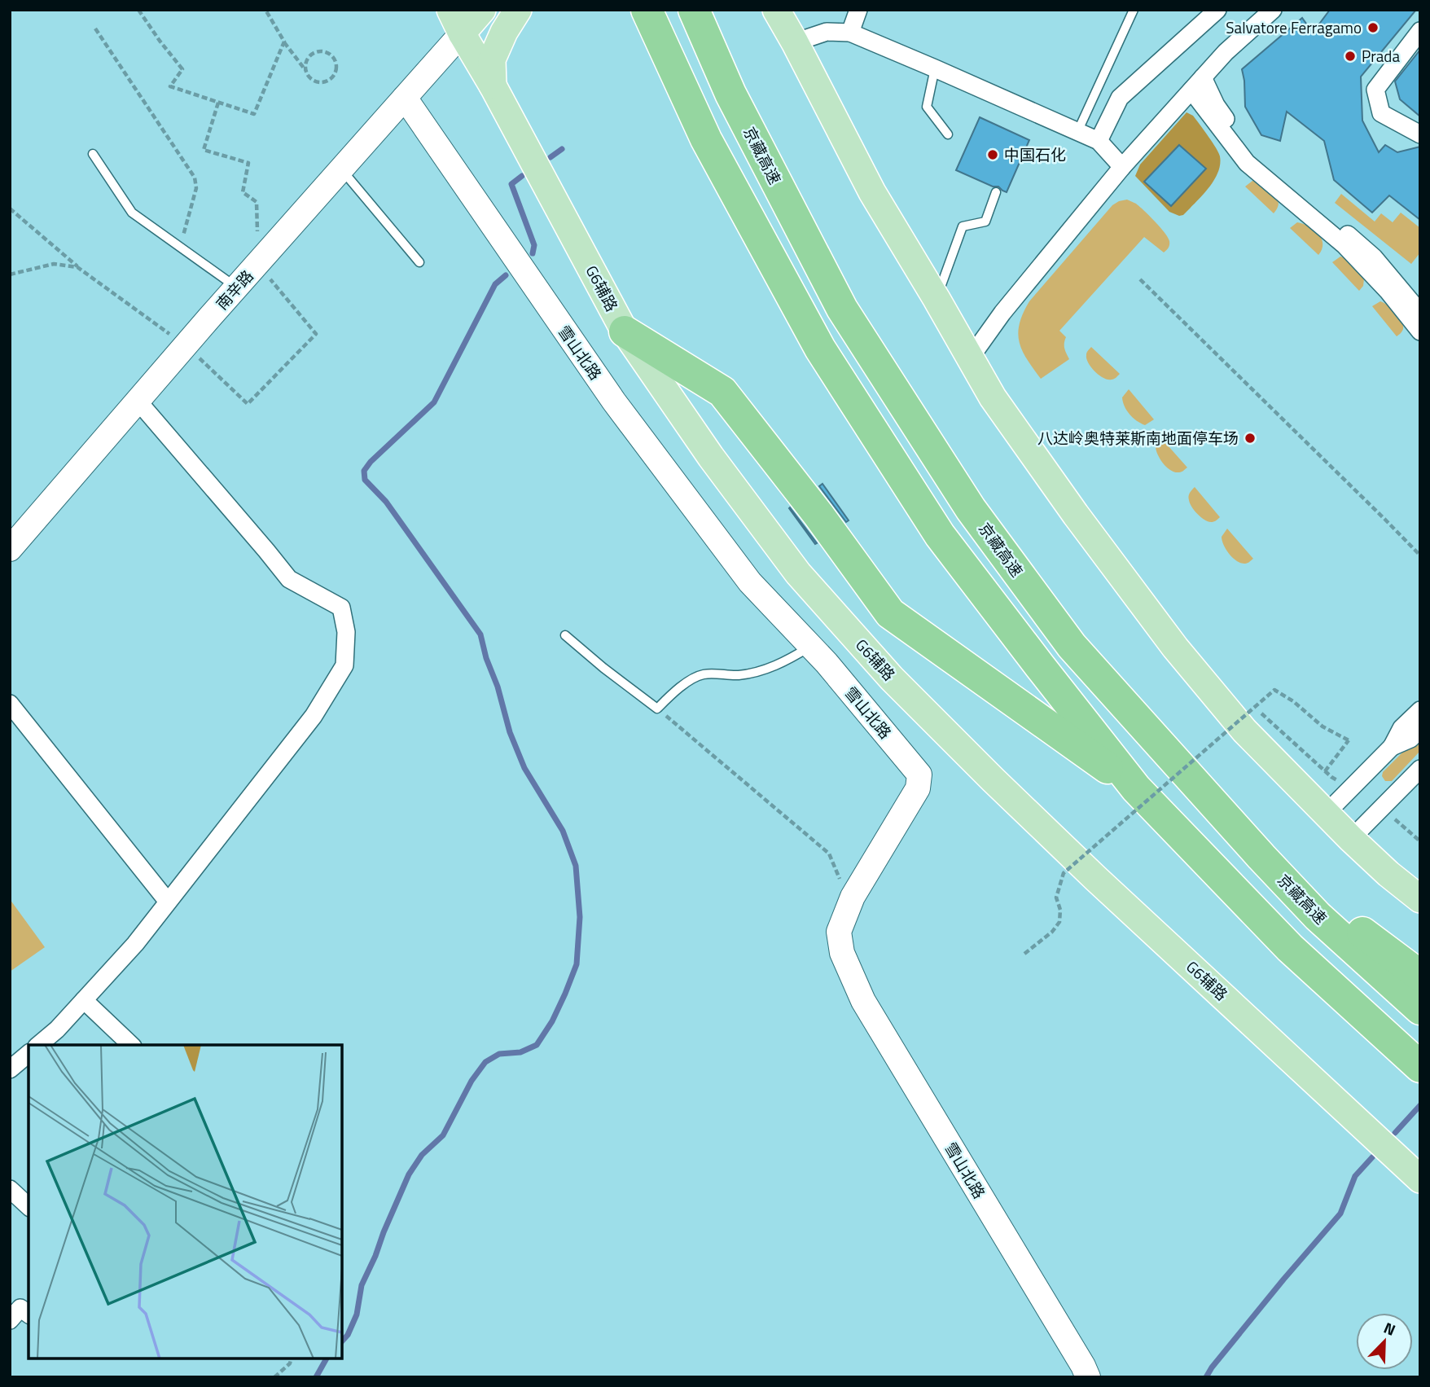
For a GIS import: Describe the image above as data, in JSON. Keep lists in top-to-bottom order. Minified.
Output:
{"streets":{"highway":["京藏高速"],"main road":["G6辅路"],"street":["南辛路","雪山北路"]},"crossings":[["G6辅路","南辛路"],["南辛路","雪山北路"]],"places":["Salvatore Ferragamo","Prada","中国石化","八达岭奥特莱斯南地面停车场"],"north":"top right"}
